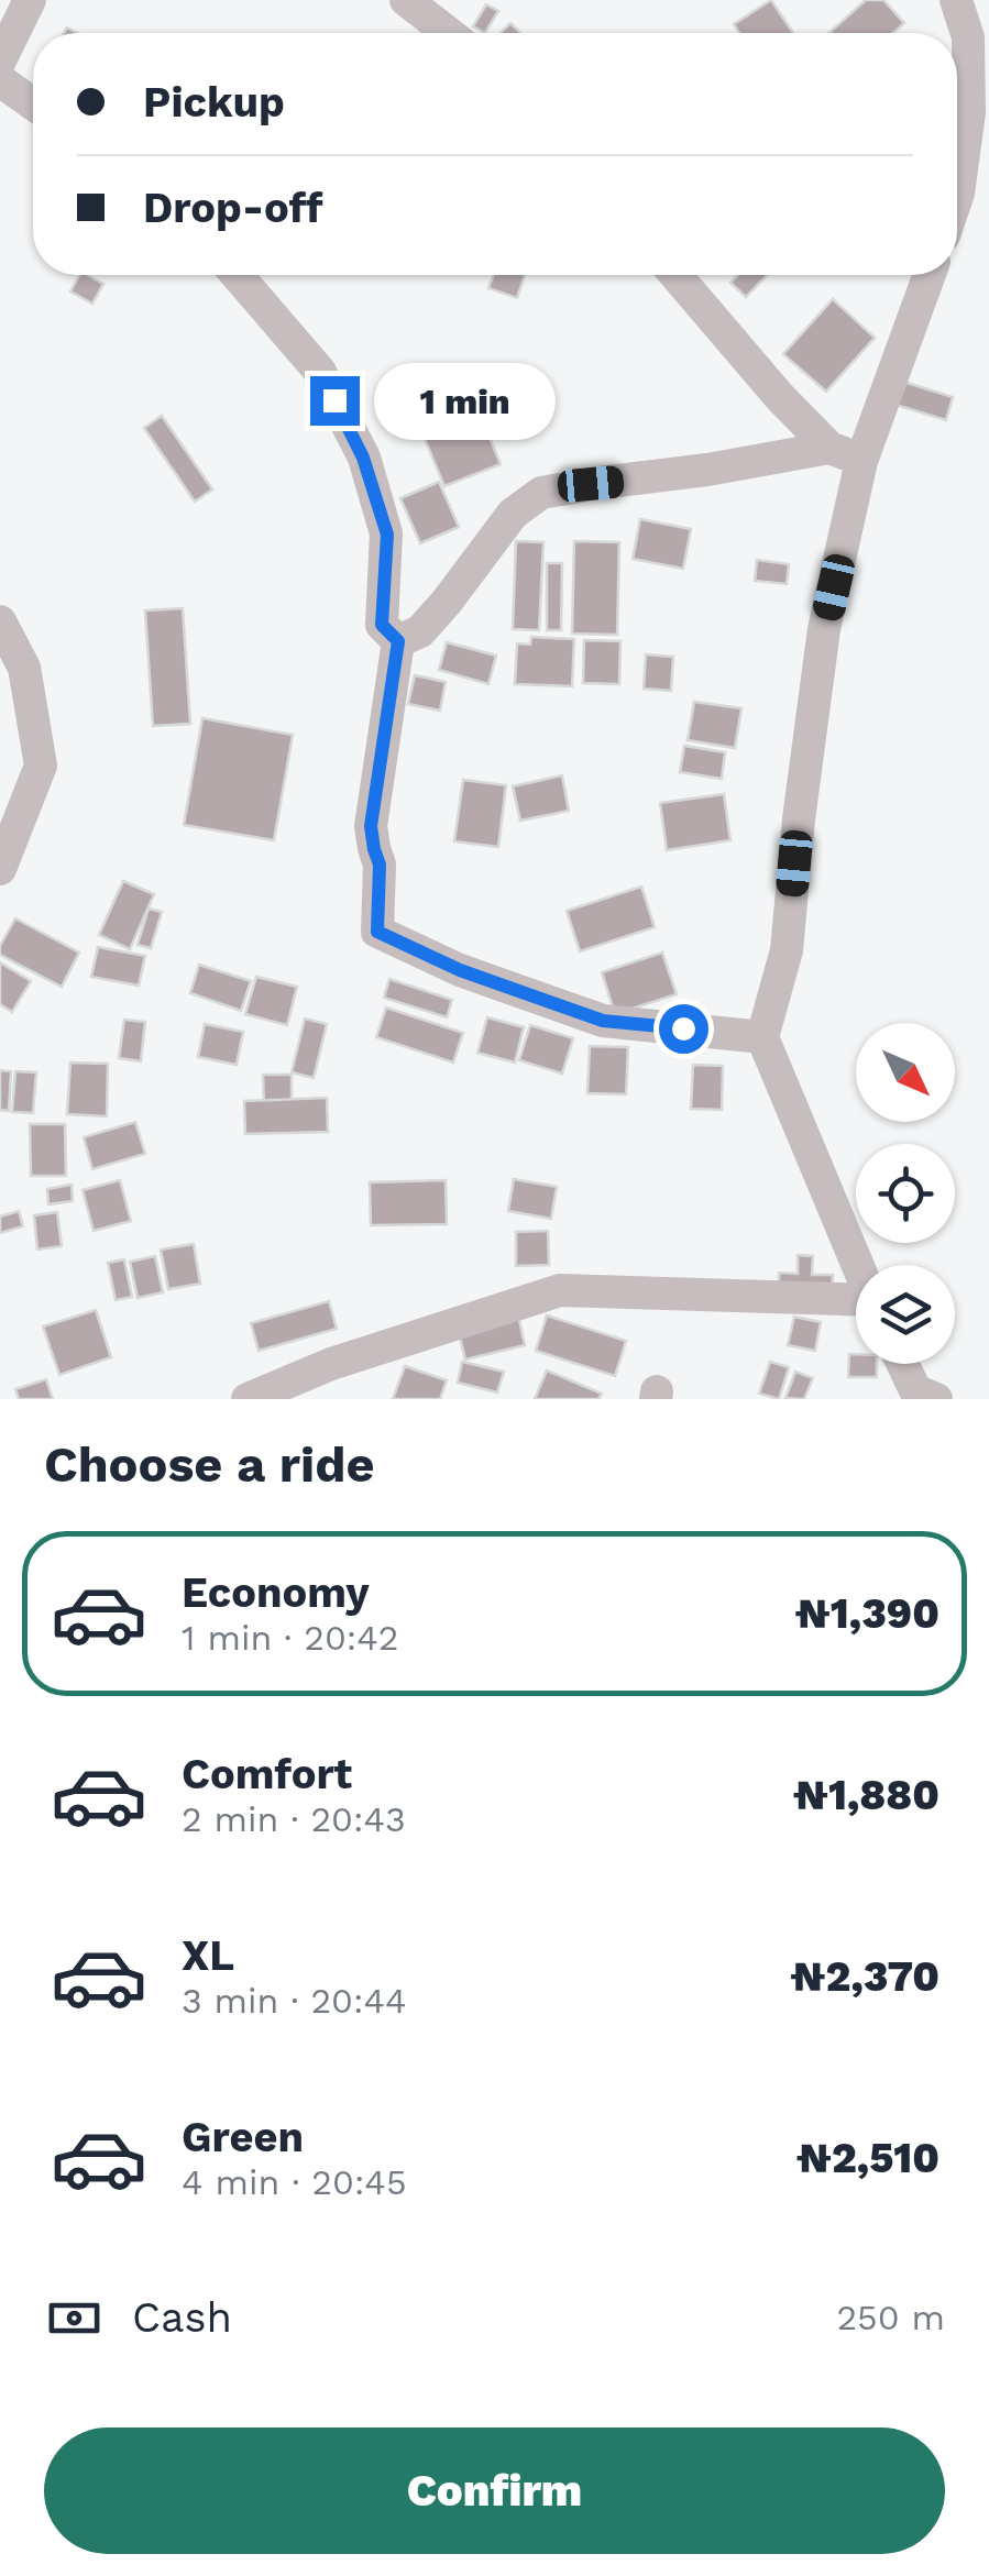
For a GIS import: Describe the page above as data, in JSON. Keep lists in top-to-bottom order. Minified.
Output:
{"north":"bottom right","page":{"banner":["Pickup","Drop-off"],"bubble":"1 min","heading":"Choose a ride","list":[{"name":"Economy","note":"1 min · 20:42","value":"₦1,390"},{"name":"Comfort","note":"2 min · 20:43","value":"₦1,880"},{"name":"XL","note":"3 min · 20:44","value":"₦2,370"},{"name":"Green","note":"4 min · 20:45","value":"₦2,510"}],"pay":["Cash","250 m"],"buttons":"Confirm"}}
